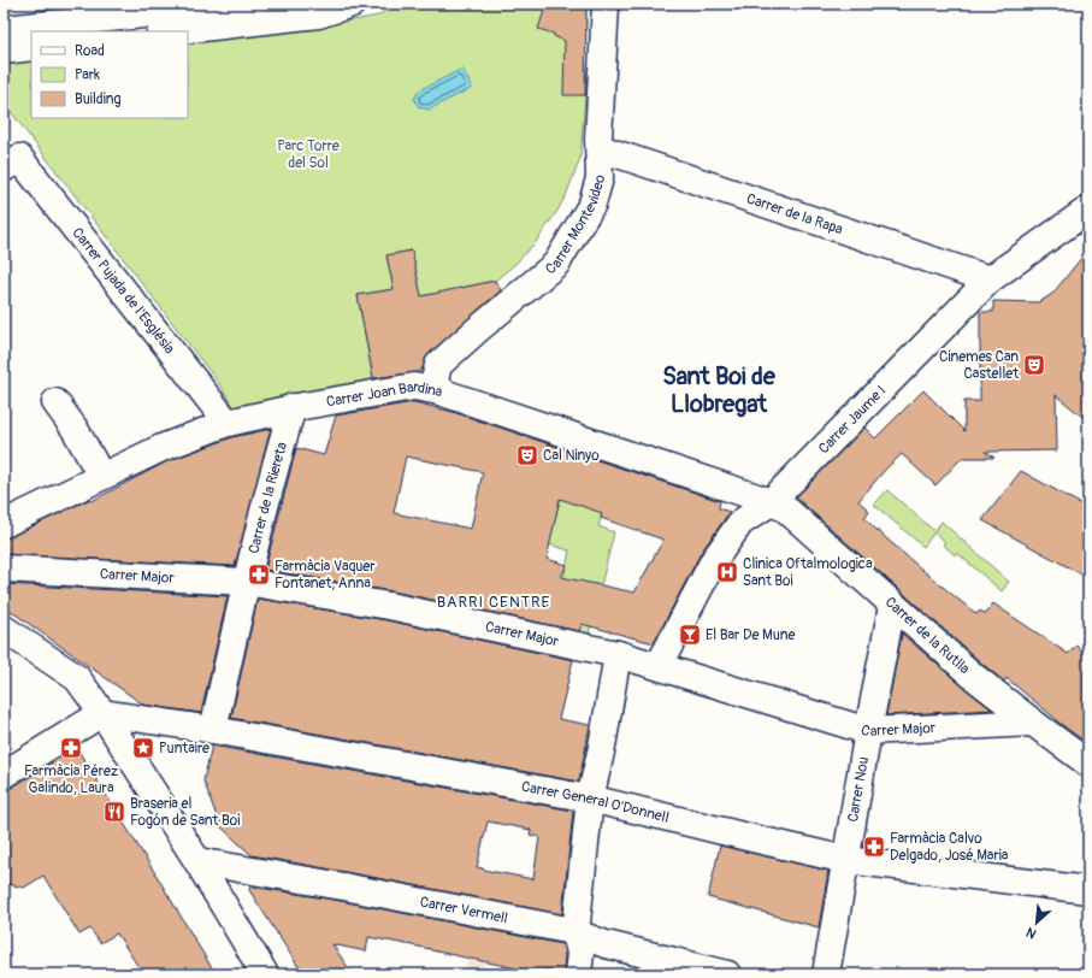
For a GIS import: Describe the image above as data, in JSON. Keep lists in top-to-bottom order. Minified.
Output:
{"streets":{"street":["Carrer de la Rapa","Carrer Montevideo","Carrer Pujada de l'Església","Carrer Joan Bardina","Carrer Jaume I","Carrer de la Riereta","Carrer Major","Carrer de la Rutlla","Carrer Nou","Carrer General O'Donnell","Carrer Vermell"]},"crossings":[["Carrer de la Rapa","Carrer Montevideo"],["Carrer de la Rapa","Carrer Jaume I"],["Carrer Montevideo","Carrer Joan Bardina"],["Carrer Pujada de l'Església","Carrer Joan Bardina"],["Carrer Joan Bardina","Carrer Jaume I"],["Carrer Joan Bardina","Carrer de la Riereta"],["Carrer Joan Bardina","Carrer de la Rutlla"],["Carrer Jaume I","Carrer Major"],["Carrer Jaume I","Carrer de la Rutlla"],["Carrer de la Riereta","Carrer Major"],["Carrer de la Riereta","Carrer General O'Donnell"],["Carrer Major","Carrer de la Rutlla"],["Carrer Major","Carrer Nou"],["Carrer de la Rutlla","Carrer Nou"],["Carrer Nou","Carrer General O'Donnell"]],"districts":["Sant Boi de Llobregat","BARRI CENTRE"],"parks":["Parc Torre del Sol"],"places":{"theatre":["Cinemes Can Castellet","Cal Ninyo"],"hospital":["Clinica Oftalmologica Sant Boi"],"pharmacy":["Farmàcia Vaquer Fontanet, Anna","Farmàcia Pérez Galindo, Laura","Farmàcia Calvo Delgado, José Maria"],"bar":["El Bar De Mune"],"place":["Puntaire"],"restaurant":["Braseria el Fogón de Sant Boi"]},"legend":["Road","Park","Building"],"north":"bottom left"}
